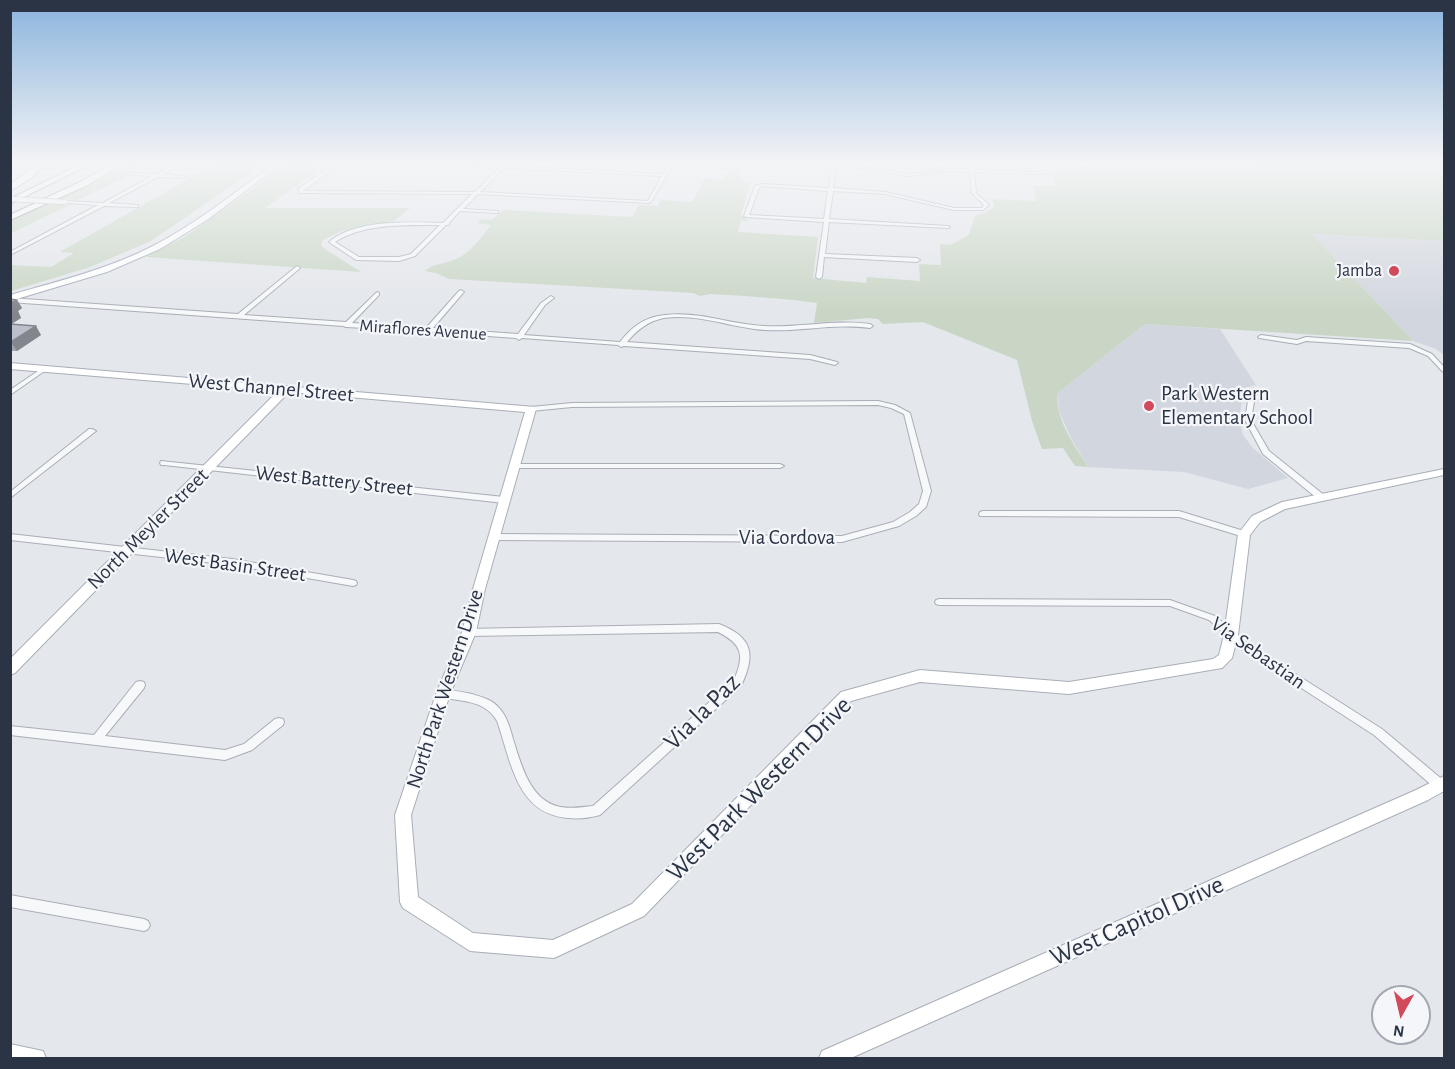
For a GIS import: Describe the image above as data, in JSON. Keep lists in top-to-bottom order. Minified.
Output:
{"streets":{"street":["Miraflores Avenue","West Channel Street","West Battery Street","North Meyler Street","Via Cordova","West Basin Street","Via Sebastian","North Park Western Drive","Via la Paz","West Park Western Drive","West Capitol Drive"]},"crossings":[["West Channel Street","North Meyler Street"],["West Channel Street","Via Cordova"],["West Channel Street","North Park Western Drive"],["West Battery Street","North Meyler Street"],["West Battery Street","North Park Western Drive"],["North Meyler Street","West Basin Street"],["Via Cordova","North Park Western Drive"],["Via Sebastian","West Park Western Drive"],["Via Sebastian","West Capitol Drive"],["North Park Western Drive","Via la Paz"],["North Park Western Drive","West Park Western Drive"]],"places":["Jamba","Park Western Elementary School"],"north":"bottom"}
